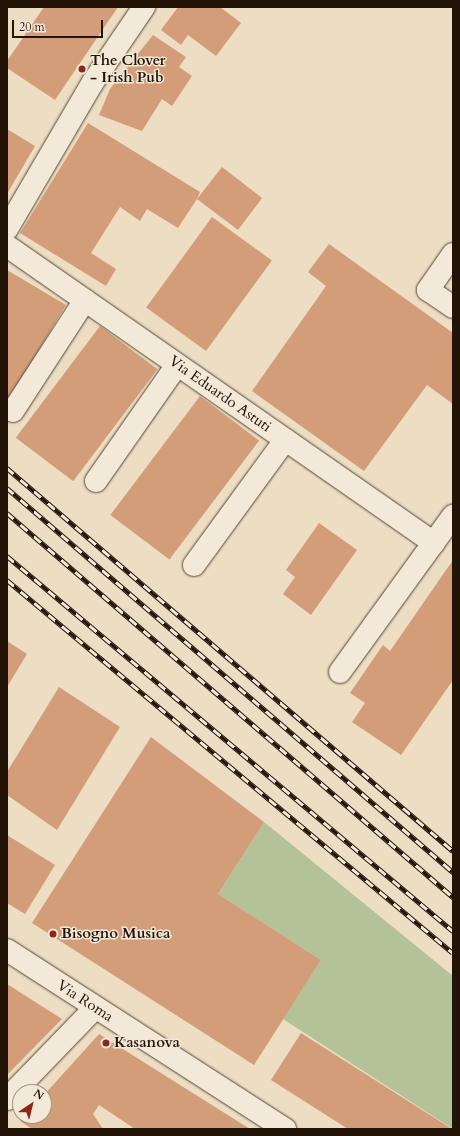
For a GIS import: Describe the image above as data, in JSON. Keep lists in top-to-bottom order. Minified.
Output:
{"streets":{"street":["Via Eduardo Astuti","Via Roma"]},"places":["The Clover - Irish Pub","Bisogno Musica","Kasanova"],"scale_bar":"20 m","north":"top right"}
